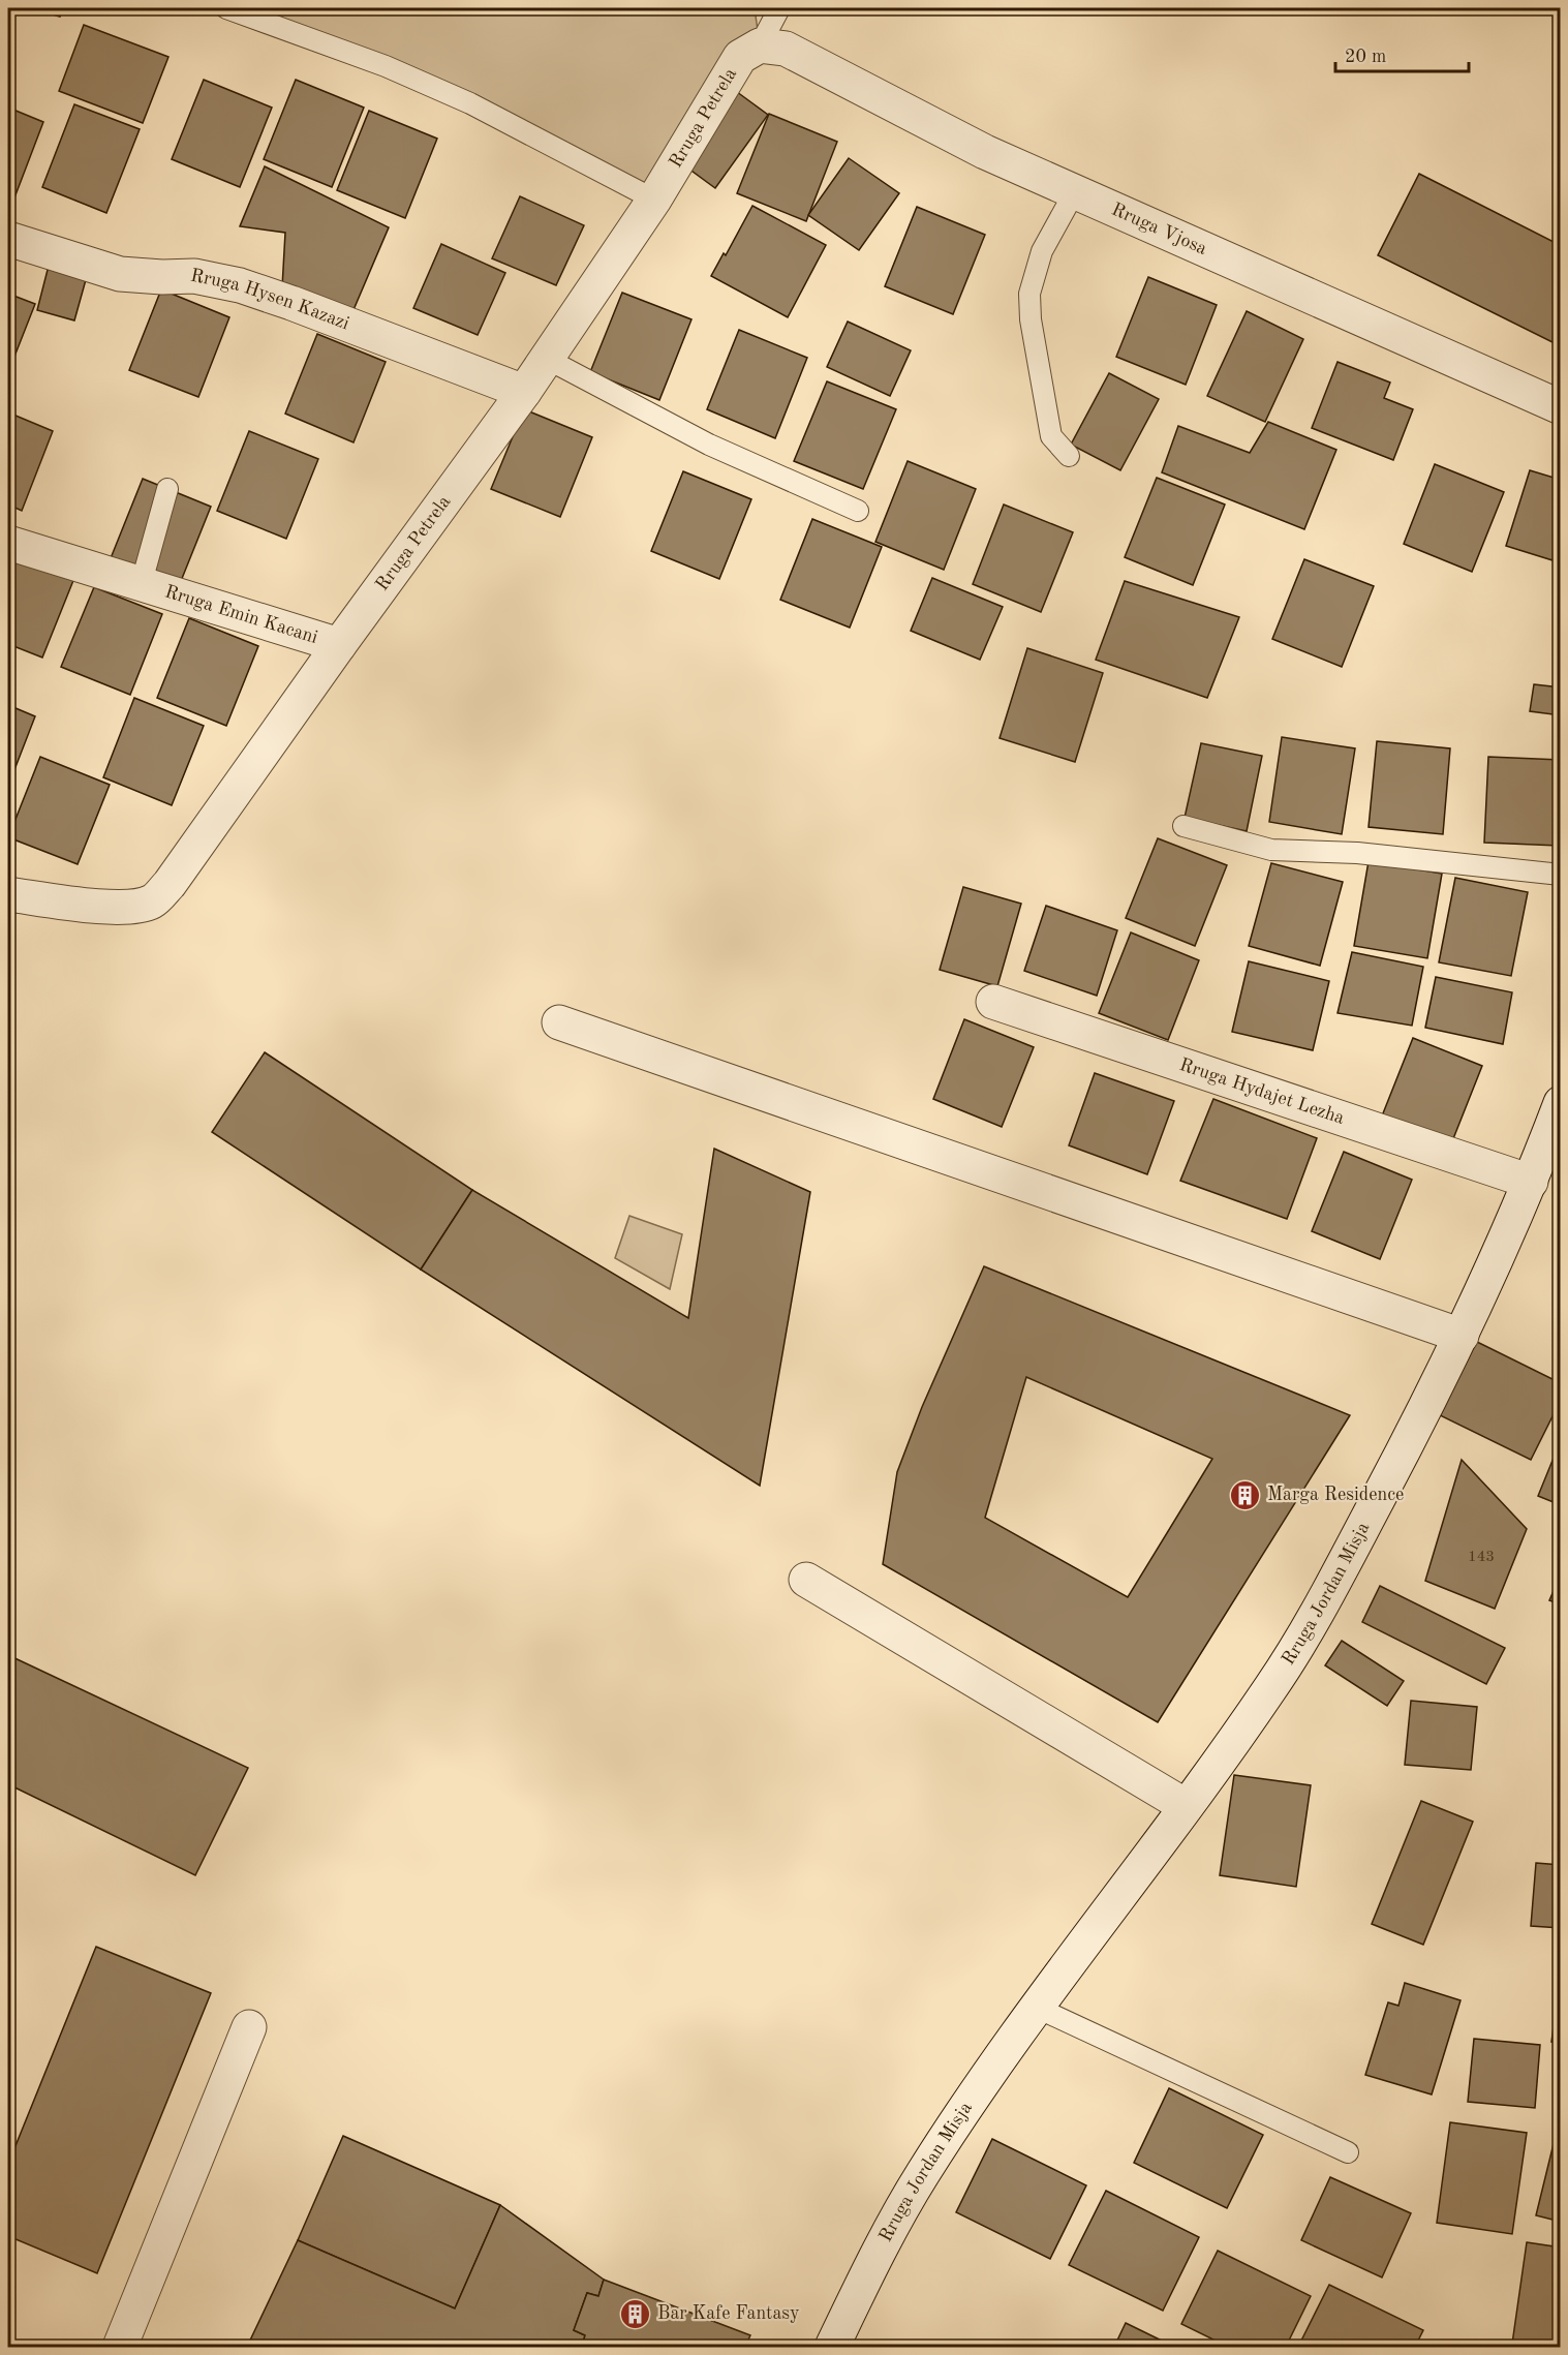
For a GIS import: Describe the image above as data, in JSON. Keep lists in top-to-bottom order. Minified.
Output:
{"streets":{"street":["Rruga Petrela","Rruga Vjosa","Rruga Hysen Kazazi","Rruga Emin Kacani","Rruga Hydajet Lezha","Rruga Jordan Misja"]},"crossings":[["Rruga Petrela","Rruga Vjosa"],["Rruga Petrela","Rruga Hysen Kazazi"],["Rruga Petrela","Rruga Emin Kacani"],["Rruga Hydajet Lezha","Rruga Jordan Misja"]],"places":{"building":["Marga Residence","Bar Kafe Fantasy"]},"house_numbers":["143"],"scale_bar":"20 m"}
